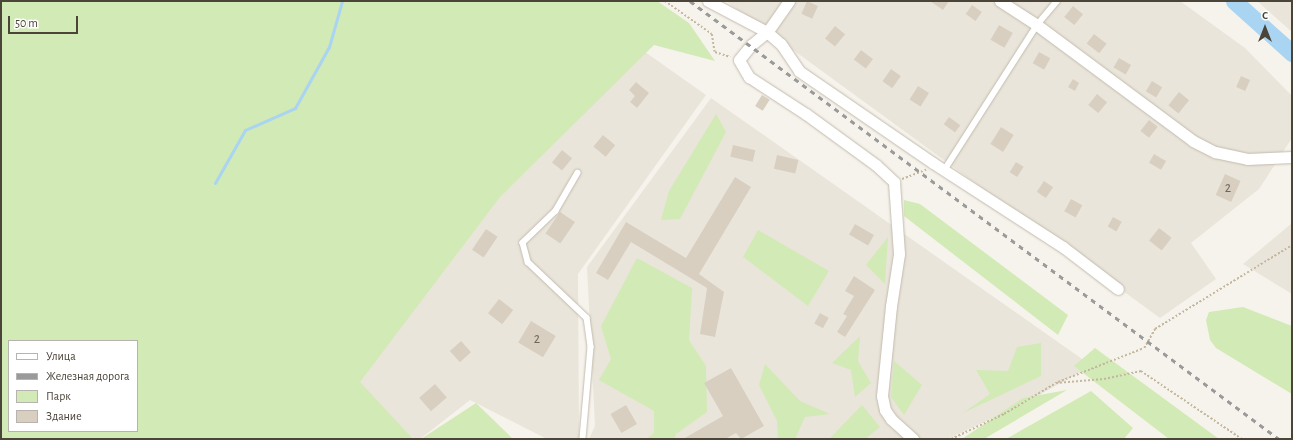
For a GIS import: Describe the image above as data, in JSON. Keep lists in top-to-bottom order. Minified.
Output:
{"house_numbers":["2","2"],"legend":["Улица","Железная дорога","Парк","Здание"],"scale_bar":"50 m","north":"top"}
